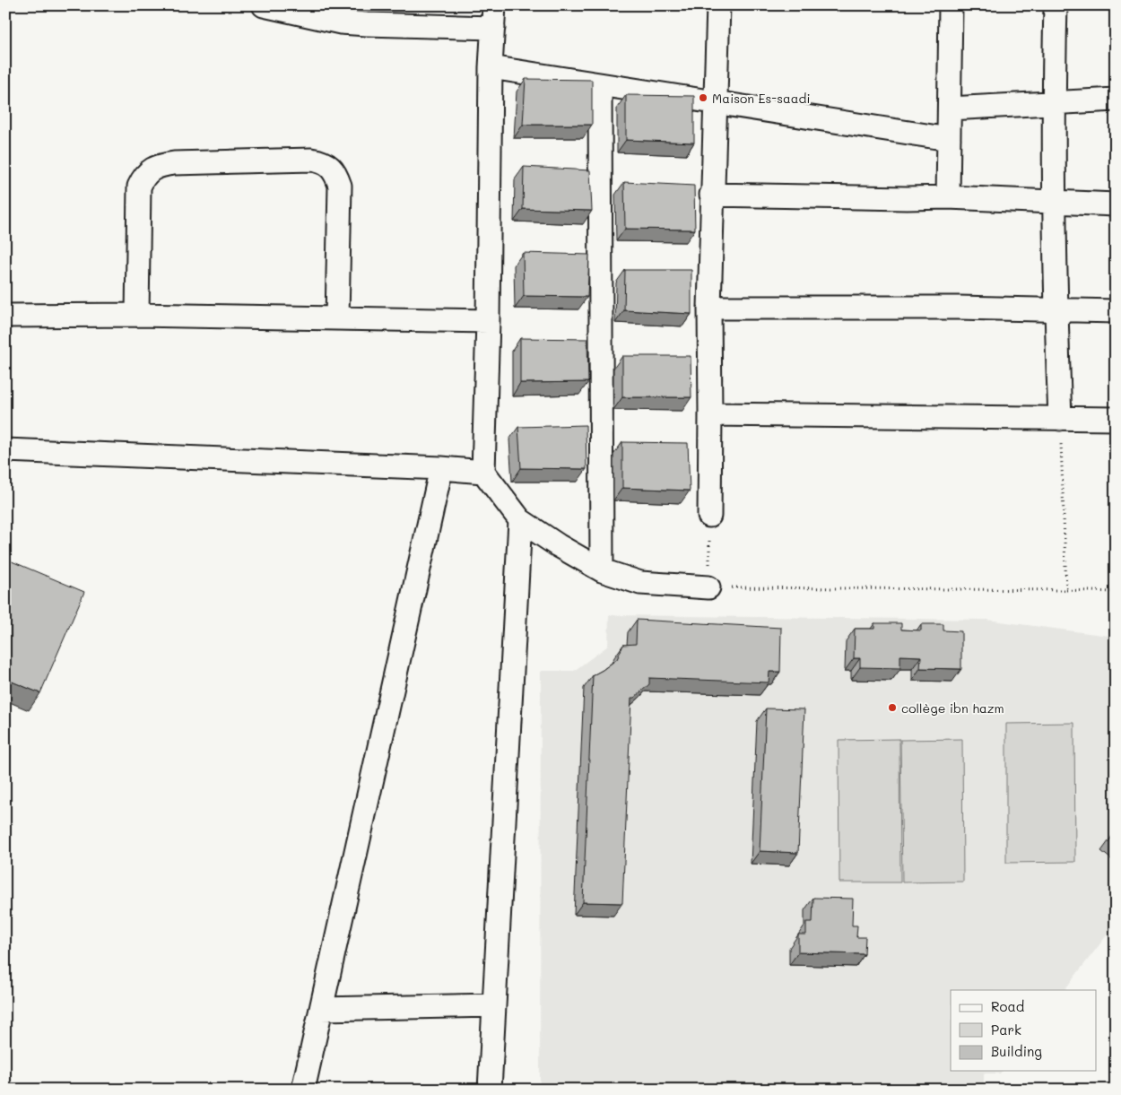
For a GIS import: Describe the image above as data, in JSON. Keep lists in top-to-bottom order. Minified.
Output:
{"places":["Maison Es-saadi","collège ibn hazm"],"legend":["Road","Park","Building"]}
